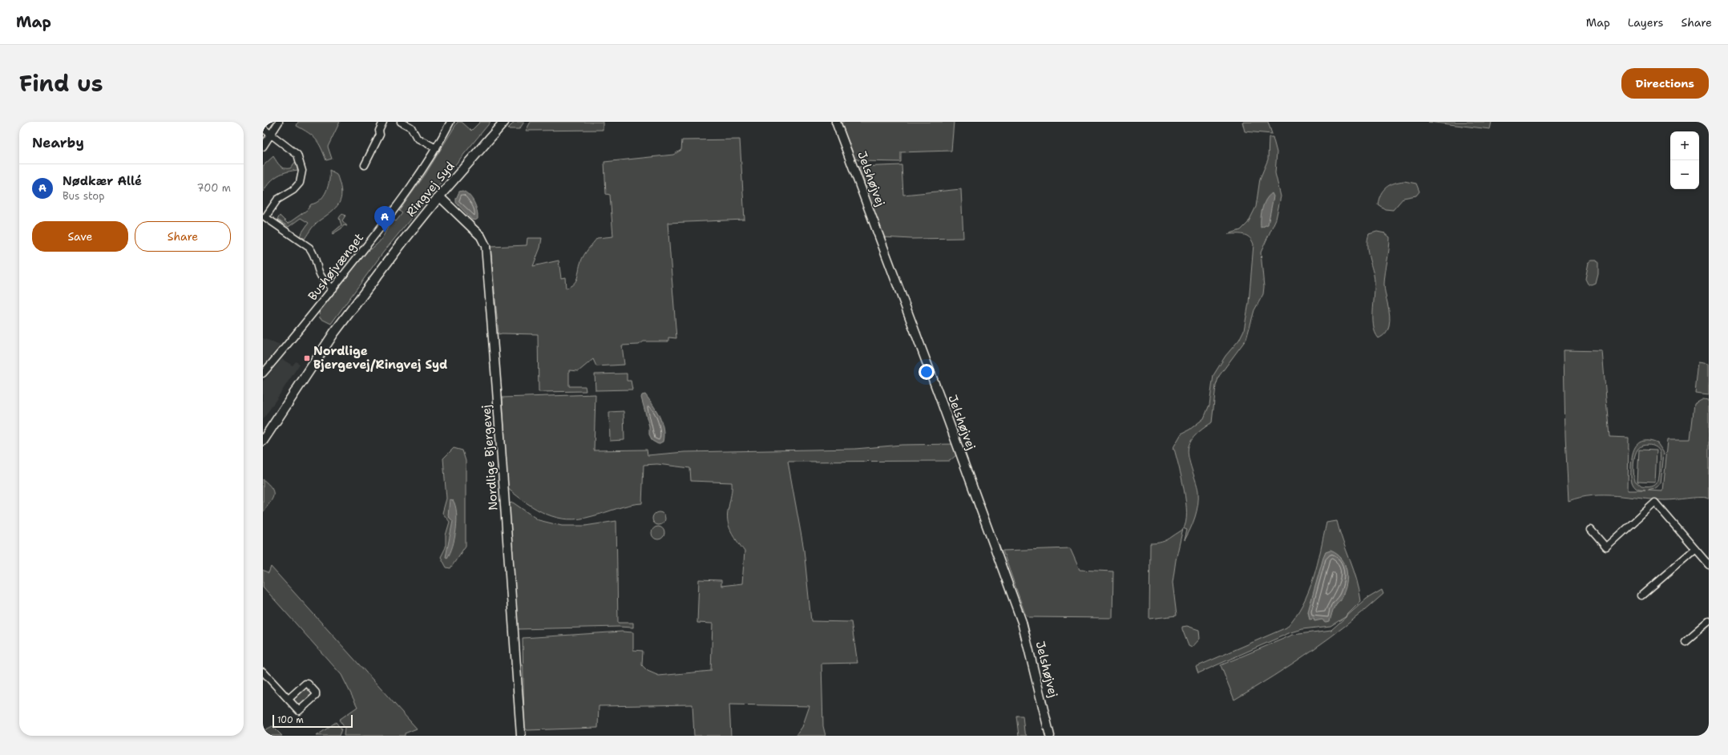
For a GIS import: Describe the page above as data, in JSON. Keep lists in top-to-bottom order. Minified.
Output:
{"streets":{"main road":["Ringvej Syd"],"street":["Jelshøjvej","Bushøjvænget","Nordlige Bjergevej"]},"crossings":[["Ringvej Syd","Nordlige Bjergevej"]],"places":{"transit":["Nordlige Bjergevej/Ringvej Syd"]},"scale_bar":"100 m","page":{"header":"Map","nav":["Map","Layers","Share"],"title":"Find us","buttons":["Directions",["Save","Share"]],"heading":"Nearby","map_buttons":["+","−"],"list":[{"mark":"A","name":"Nødkær Allé","note":"Bus stop","value":"700 m"}],"pins":"A","scale":"100 m"}}
